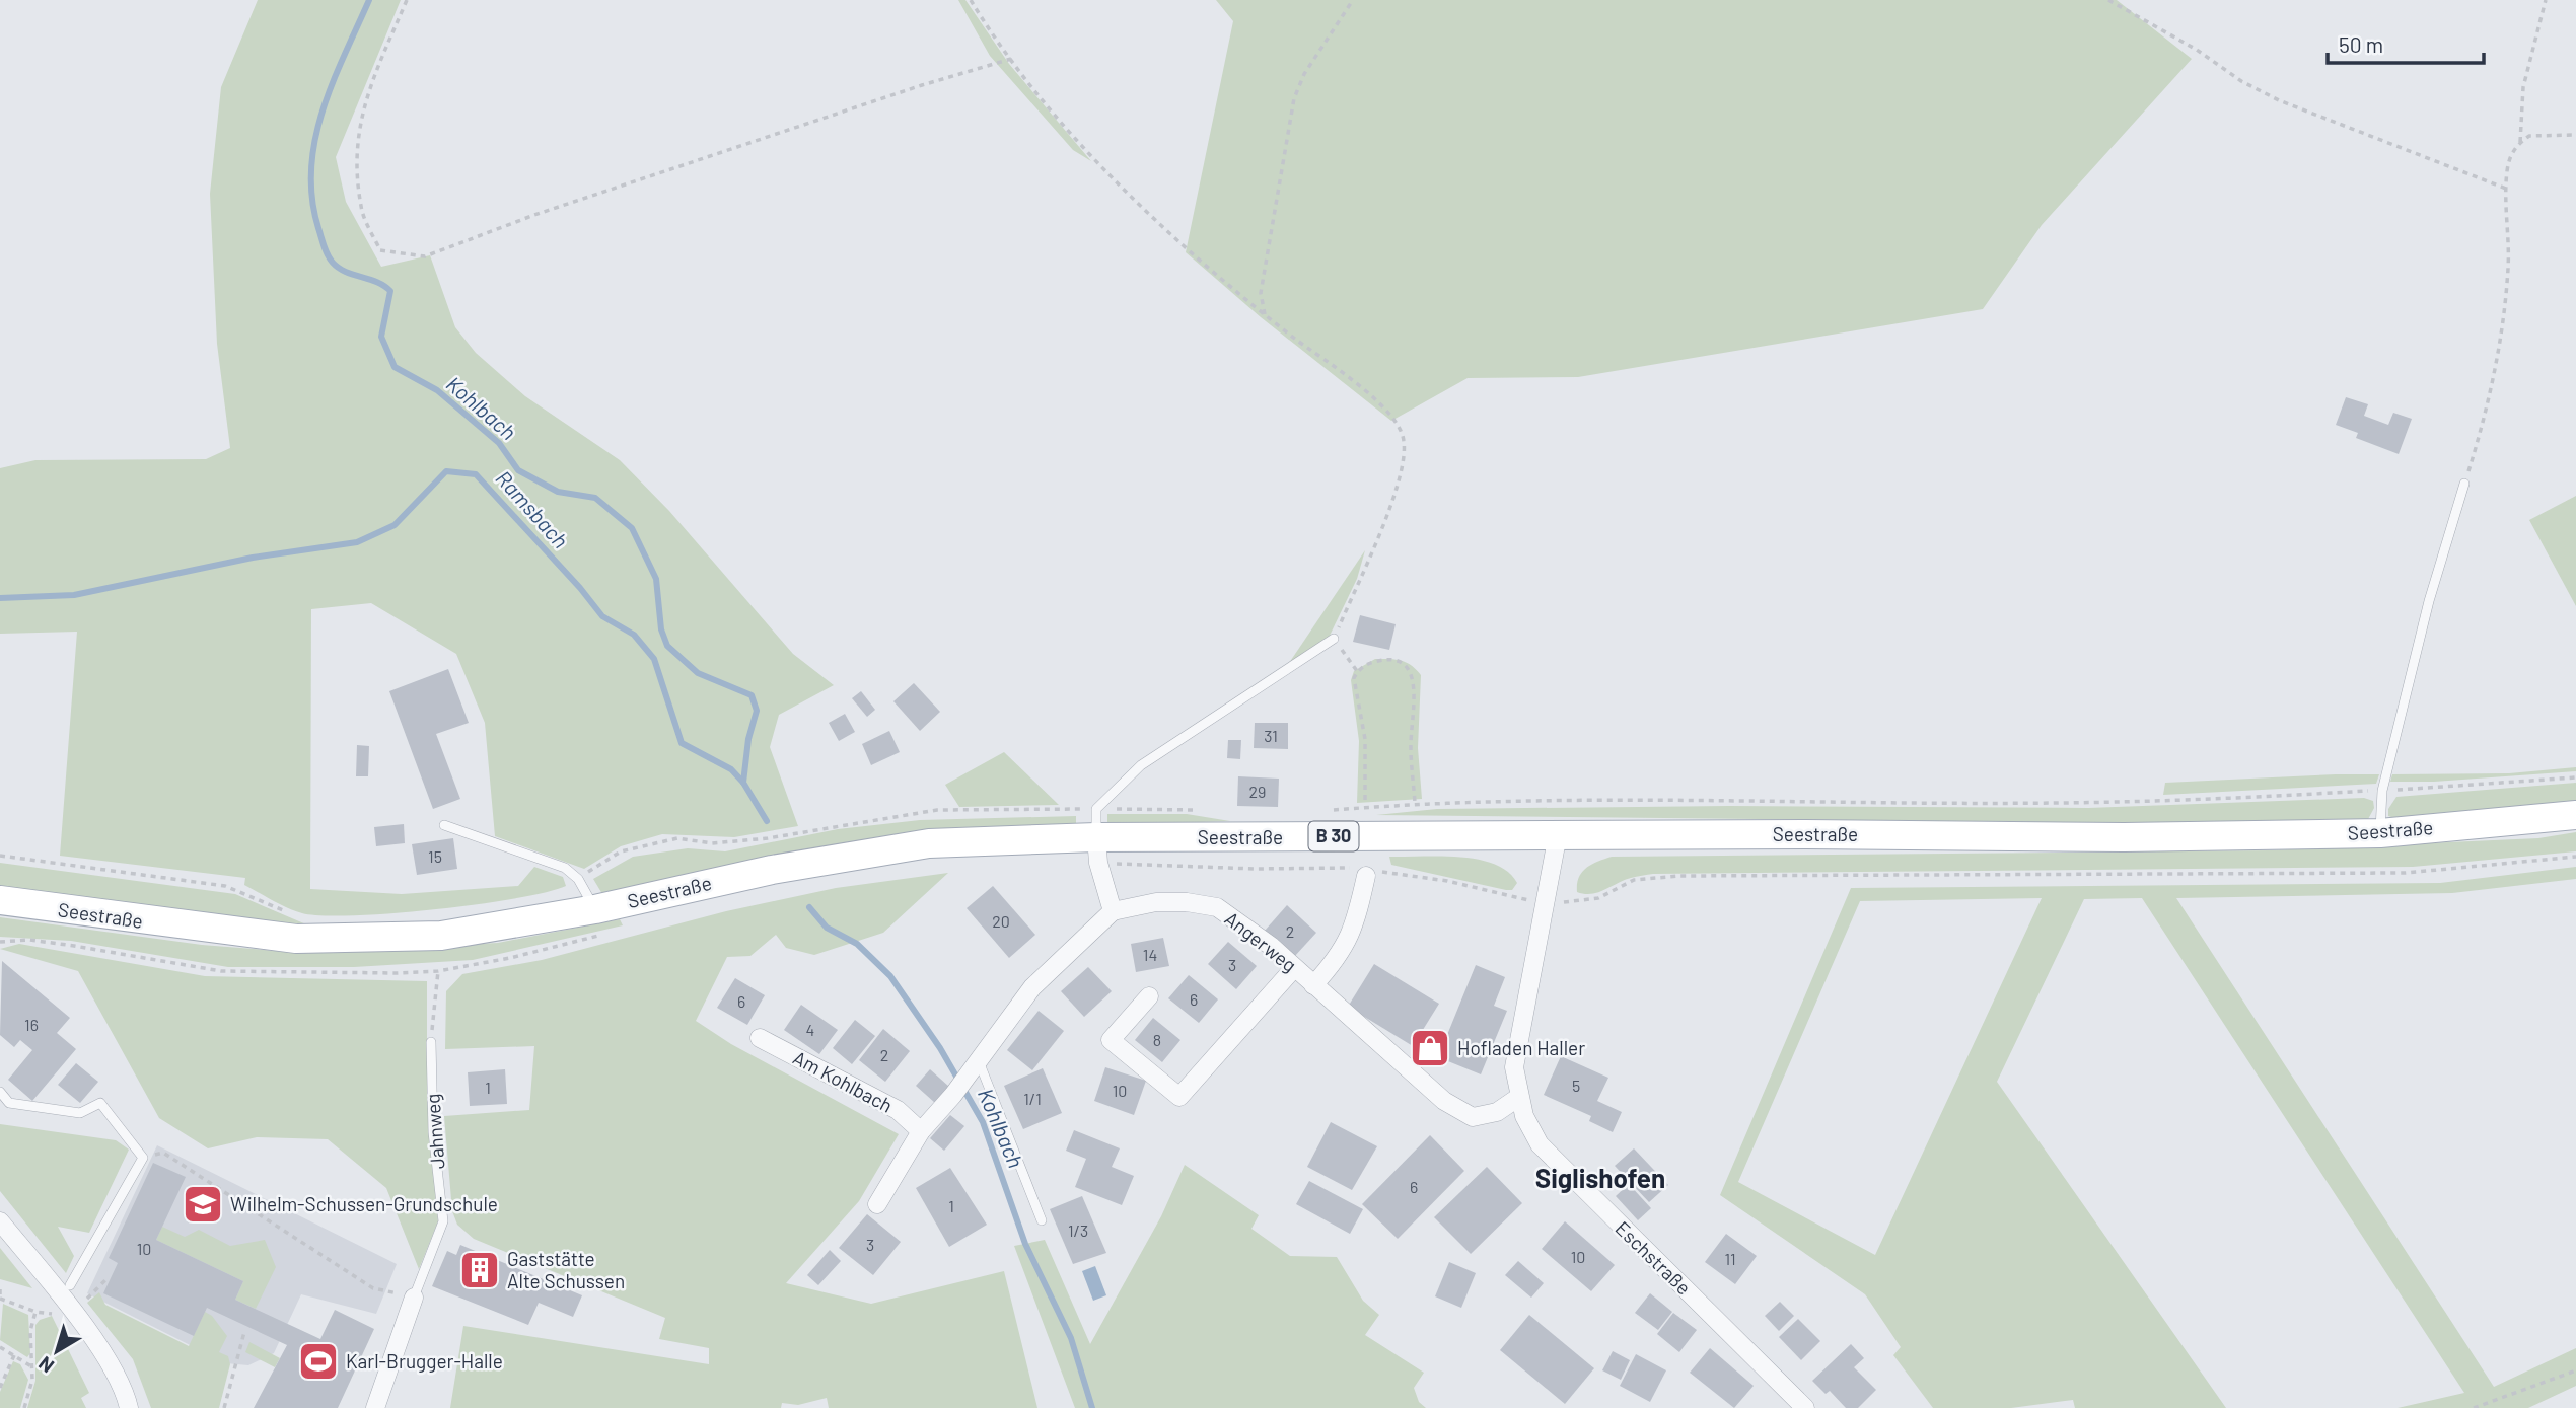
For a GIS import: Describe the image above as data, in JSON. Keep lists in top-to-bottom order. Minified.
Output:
{"streets":{"main road":["Seestraße","B 30"],"street":["Angerweg","Am Kohlbach","Jahnweg","Eschstraße"]},"crossings":[["Seestraße","Eschstraße"]],"districts":["Siglishofen"],"water":["Kohlbach","Ramsbach"],"places":{"shop":["Hofladen Haller"],"school or university":["Wilhelm-Schussen-Grundschule"],"building":["Gaststätte Alte Schussen"],"sports":["Karl-Brugger-Halle"]},"house_numbers":["31","29","15","20","2","14","3","6","6","16","4","8","2","5","1","10","1/1","6","1","1/3","3","10","10","11"],"scale_bar":"50 m","north":"bottom left"}
